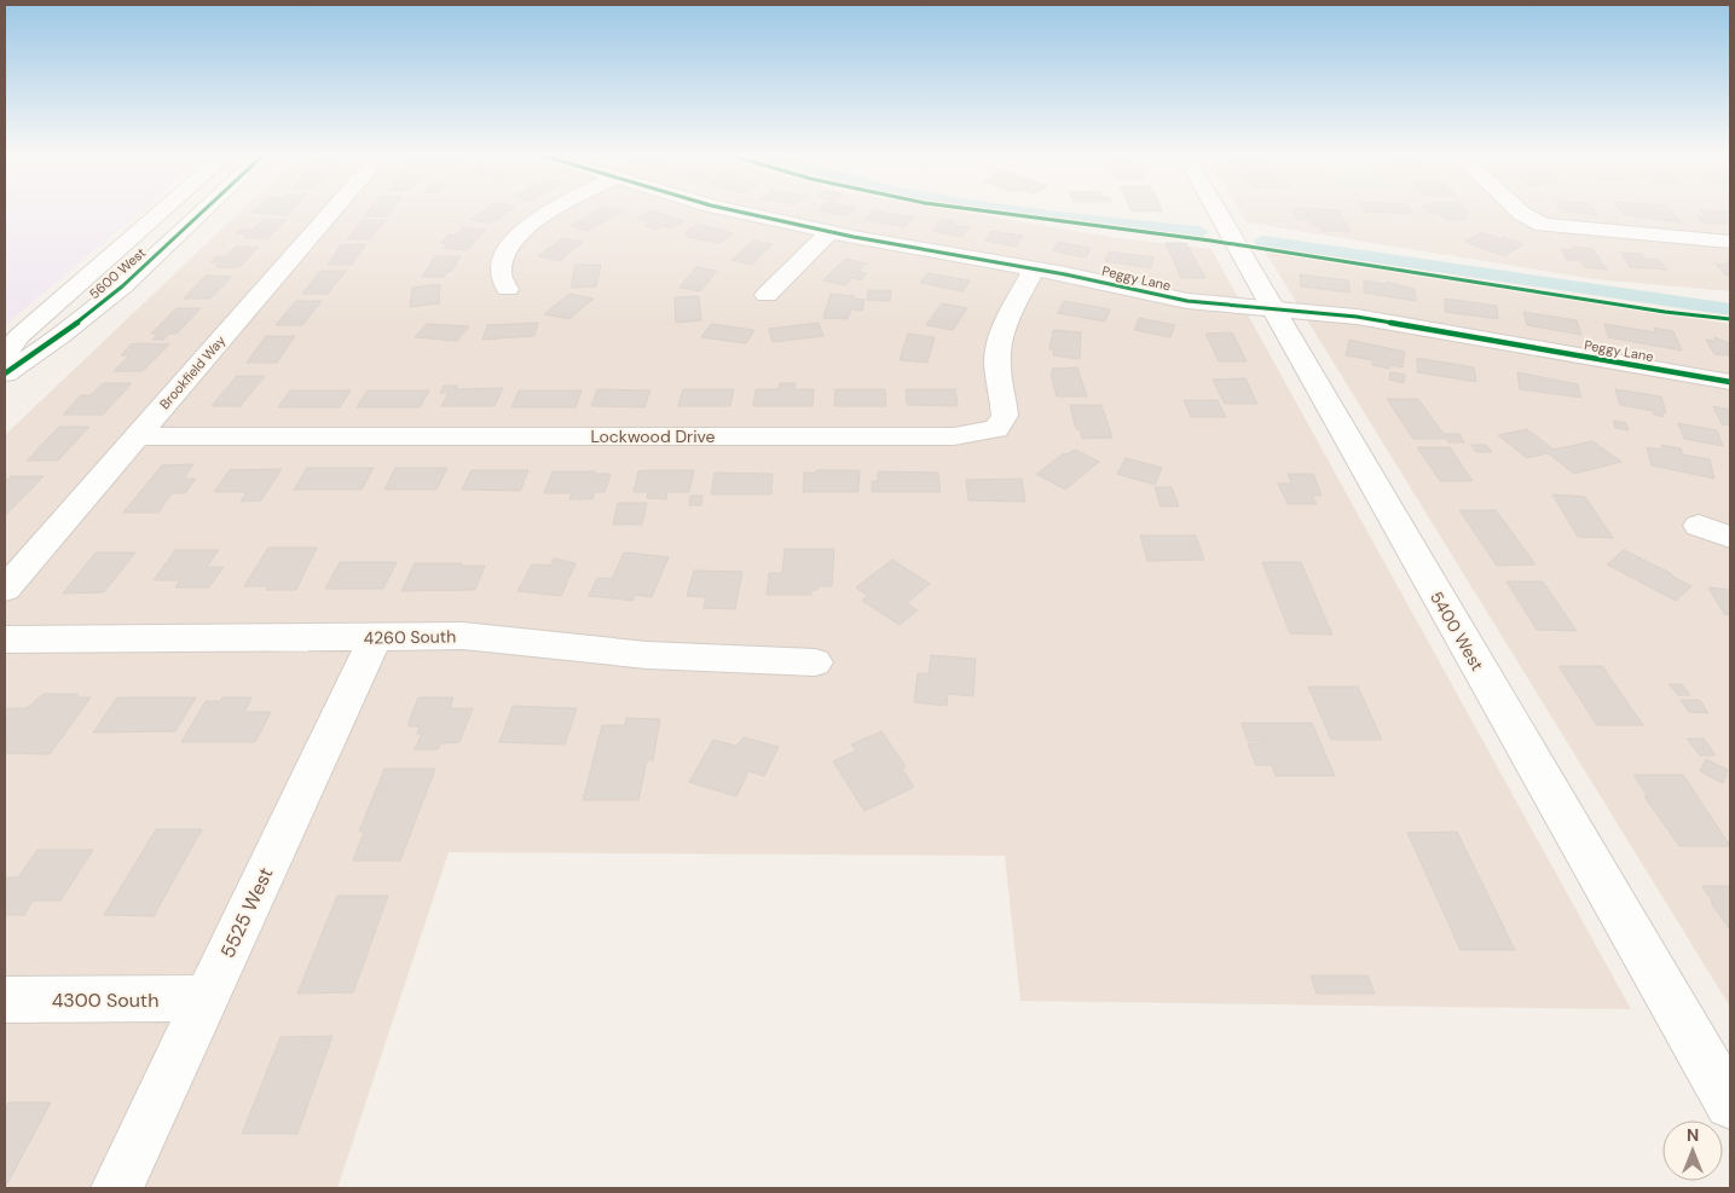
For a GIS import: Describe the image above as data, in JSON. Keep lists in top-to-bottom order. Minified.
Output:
{"streets":{"street":["5600 West","Peggy Lane","Brookfield Way","Lockwood Drive","5400 West","4260 South","5525 West","4300 South"]},"crossings":[["Peggy Lane","Lockwood Drive"],["Peggy Lane","5400 West"],["Brookfield Way","Lockwood Drive"],["4260 South","5525 West"],["5525 West","4300 South"]],"north":"top"}
